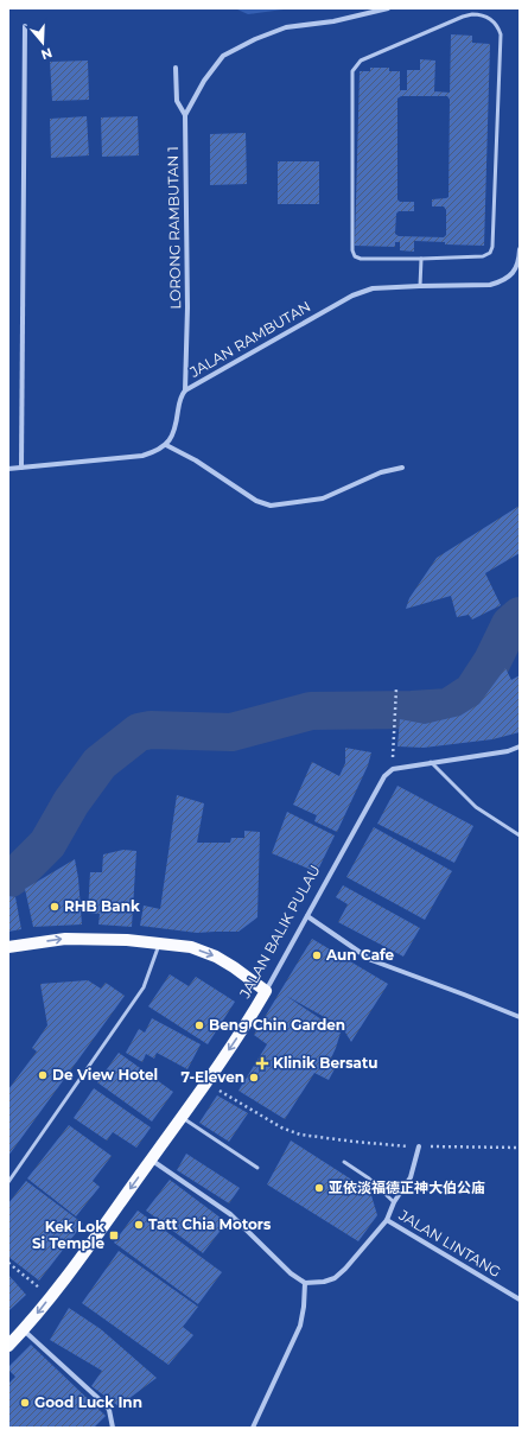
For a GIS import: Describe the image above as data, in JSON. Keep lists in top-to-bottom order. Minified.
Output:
{"streets":{"main road":["JALAN BALIK PULAU"],"street":["LORONG RAMBUTAN 1","JALAN RAMBUTAN","JALAN LINTANG"]},"crossings":[["LORONG RAMBUTAN 1","JALAN RAMBUTAN"]],"one_way":["JALAN BALIK PULAU"],"places":{"other":["RHB Bank","Aun Cafe","Beng Chin Garden","De View Hotel","7-Eleven","亚依淡福德正神大伯公庙","Tatt Chia Motors","Good Luck Inn"],"health":["Klinik Bersatu"],"transit":["Kek Lok Si Temple"]},"north":"bottom"}
